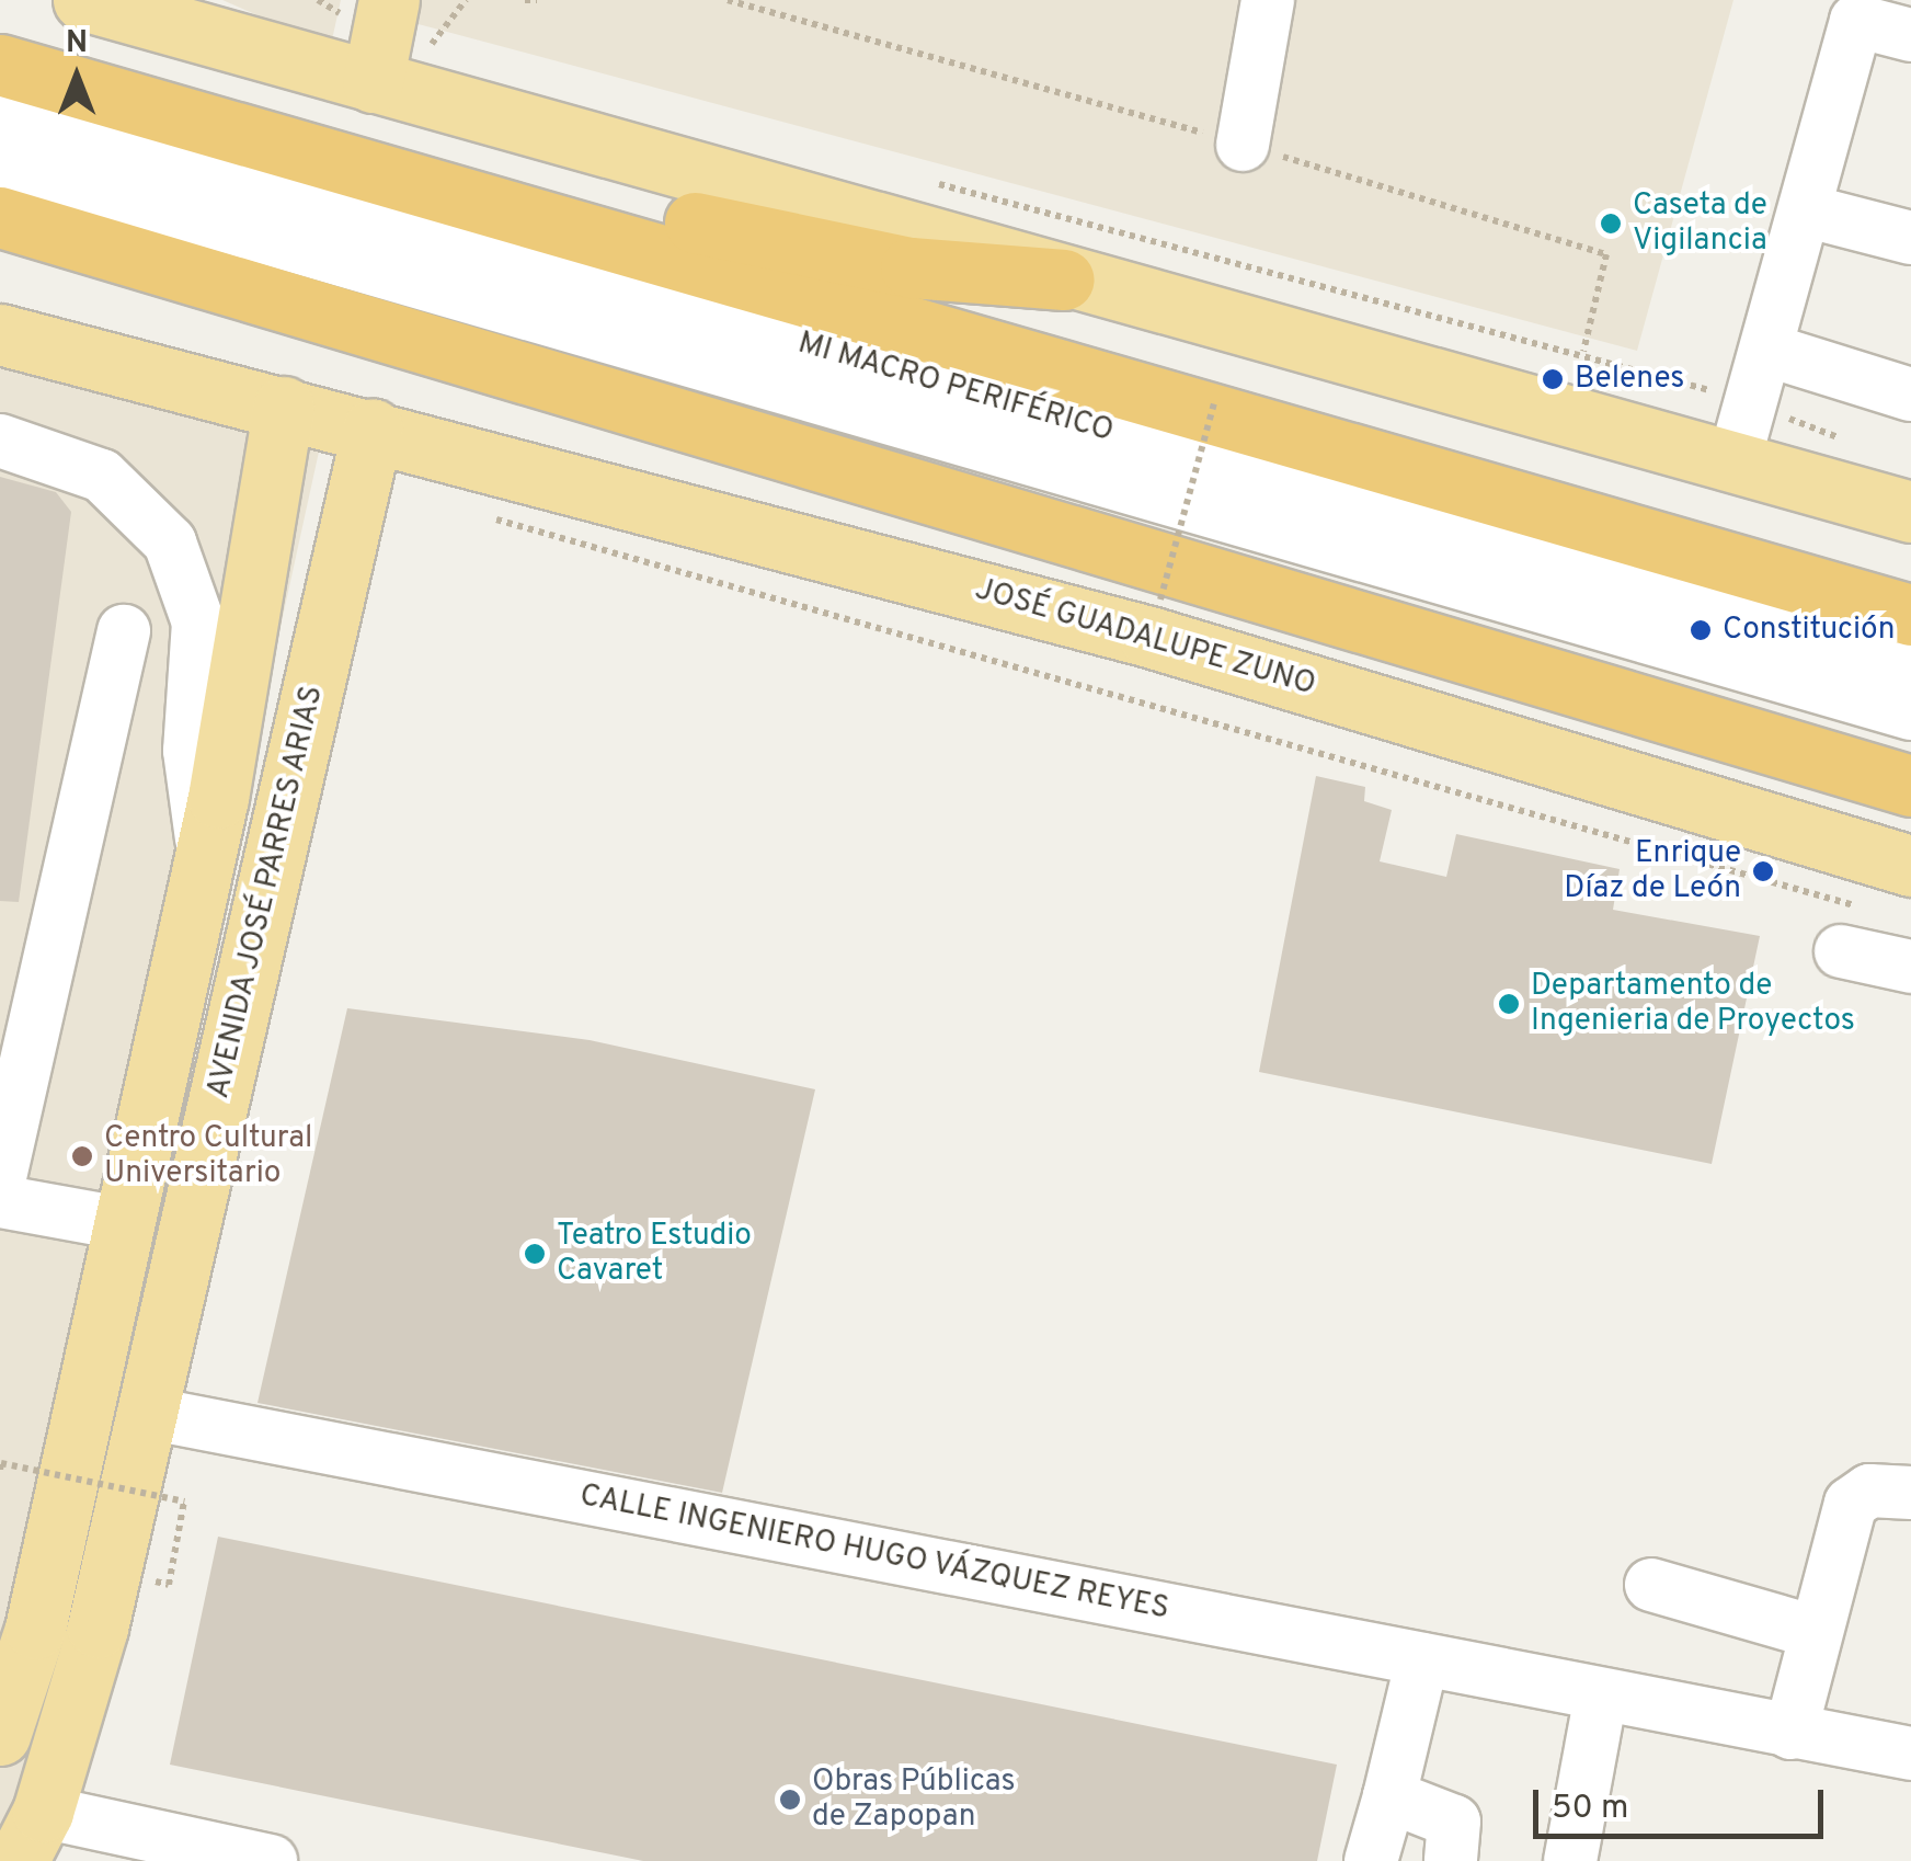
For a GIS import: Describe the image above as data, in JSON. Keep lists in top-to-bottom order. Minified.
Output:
{"streets":{"main road":["JOSÉ GUADALUPE ZUNO","AVENIDA JOSÉ PARRES ARIAS"],"street":["MI MACRO PERIFÉRICO","CALLE INGENIERO HUGO VÁZQUEZ REYES"]},"crossings":[["JOSÉ GUADALUPE ZUNO","AVENIDA JOSÉ PARRES ARIAS"],["AVENIDA JOSÉ PARRES ARIAS","CALLE INGENIERO HUGO VÁZQUEZ REYES"]],"places":["Caseta de Vigilancia","Belenes","Constitución","Enrique Díaz de León","Departamento de Ingenieria de Proyectos","Centro Cultural Universitario","Teatro Estudio Cavaret","Obras Públicas de Zapopan"],"scale_bar":"50 m","north":"top"}
